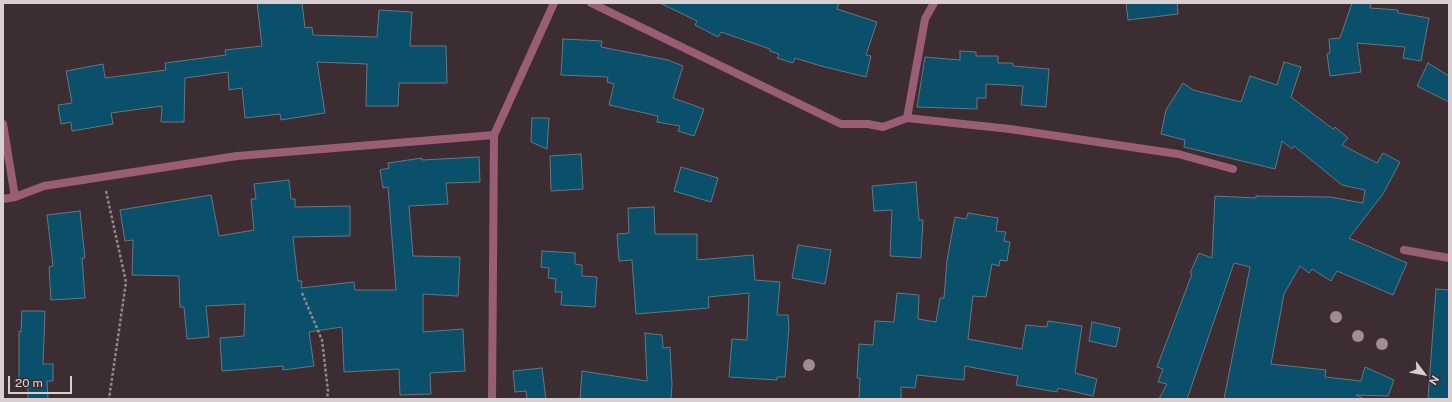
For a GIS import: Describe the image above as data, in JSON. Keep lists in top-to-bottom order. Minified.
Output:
{"scale_bar":"20 m","north":"bottom right"}
